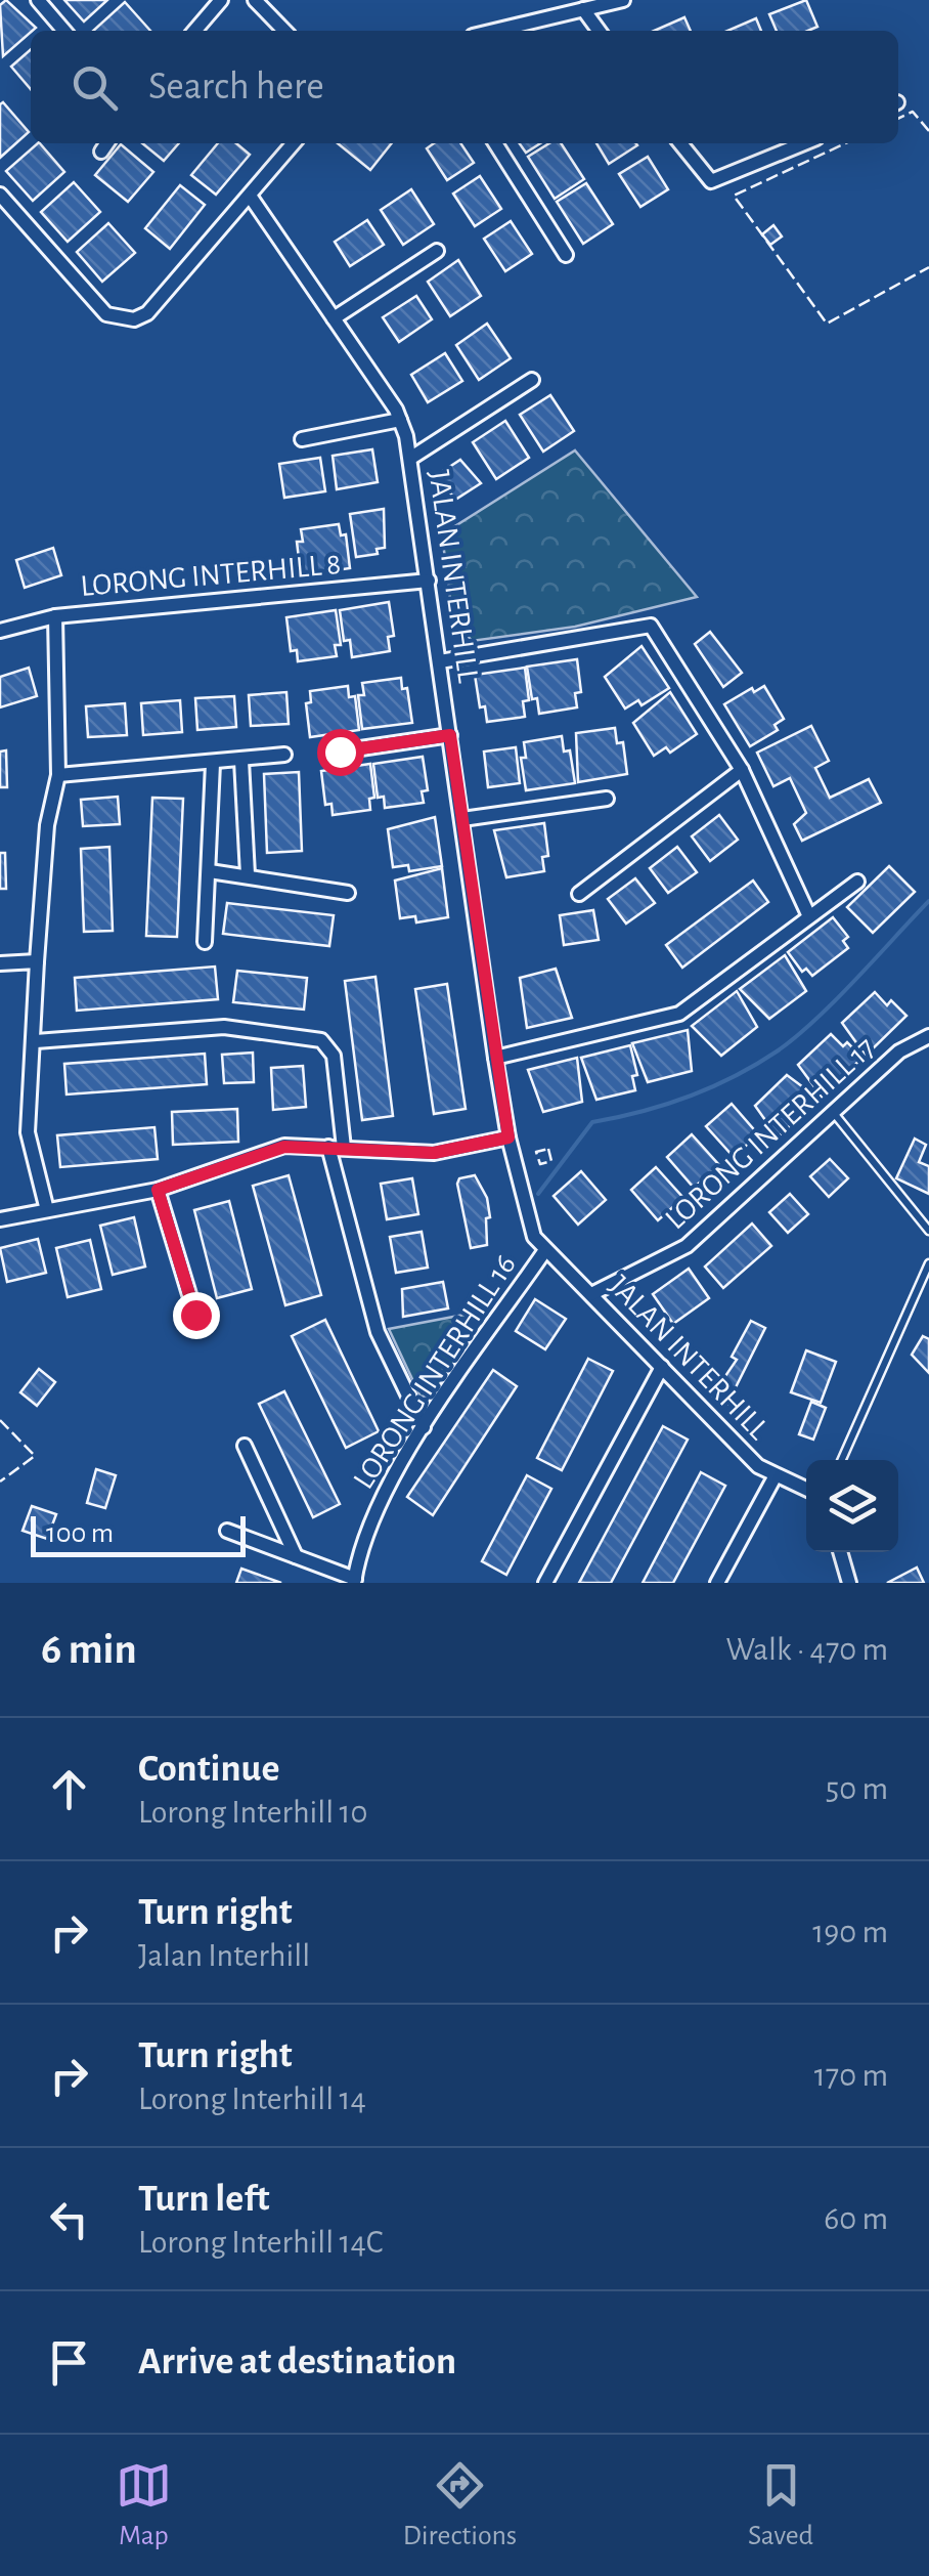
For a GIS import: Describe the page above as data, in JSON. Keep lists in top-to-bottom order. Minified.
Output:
{"streets":{"street":["LORONG INTERHILL 8","JALAN INTERHILL","LORONG INTERHILL 17","LORONG INTERHILL 16"]},"crossings":[["LORONG INTERHILL 8","JALAN INTERHILL"],["JALAN INTERHILL","LORONG INTERHILL 17"],["JALAN INTERHILL","LORONG INTERHILL 16"]],"scale_bar":"100 m","page":{"search":"Search here","scale":"100 m","heading":["6 min","Walk · 470 m"],"list":[["Continue","Lorong Interhill 10","50 m"],["Turn right","Jalan Interhill","190 m"],["Turn right","Lorong Interhill 14","170 m"],["Turn left","Lorong Interhill 14C","60 m"],"Arrive at destination"],"nav":["Map","Directions","Saved"]}}
